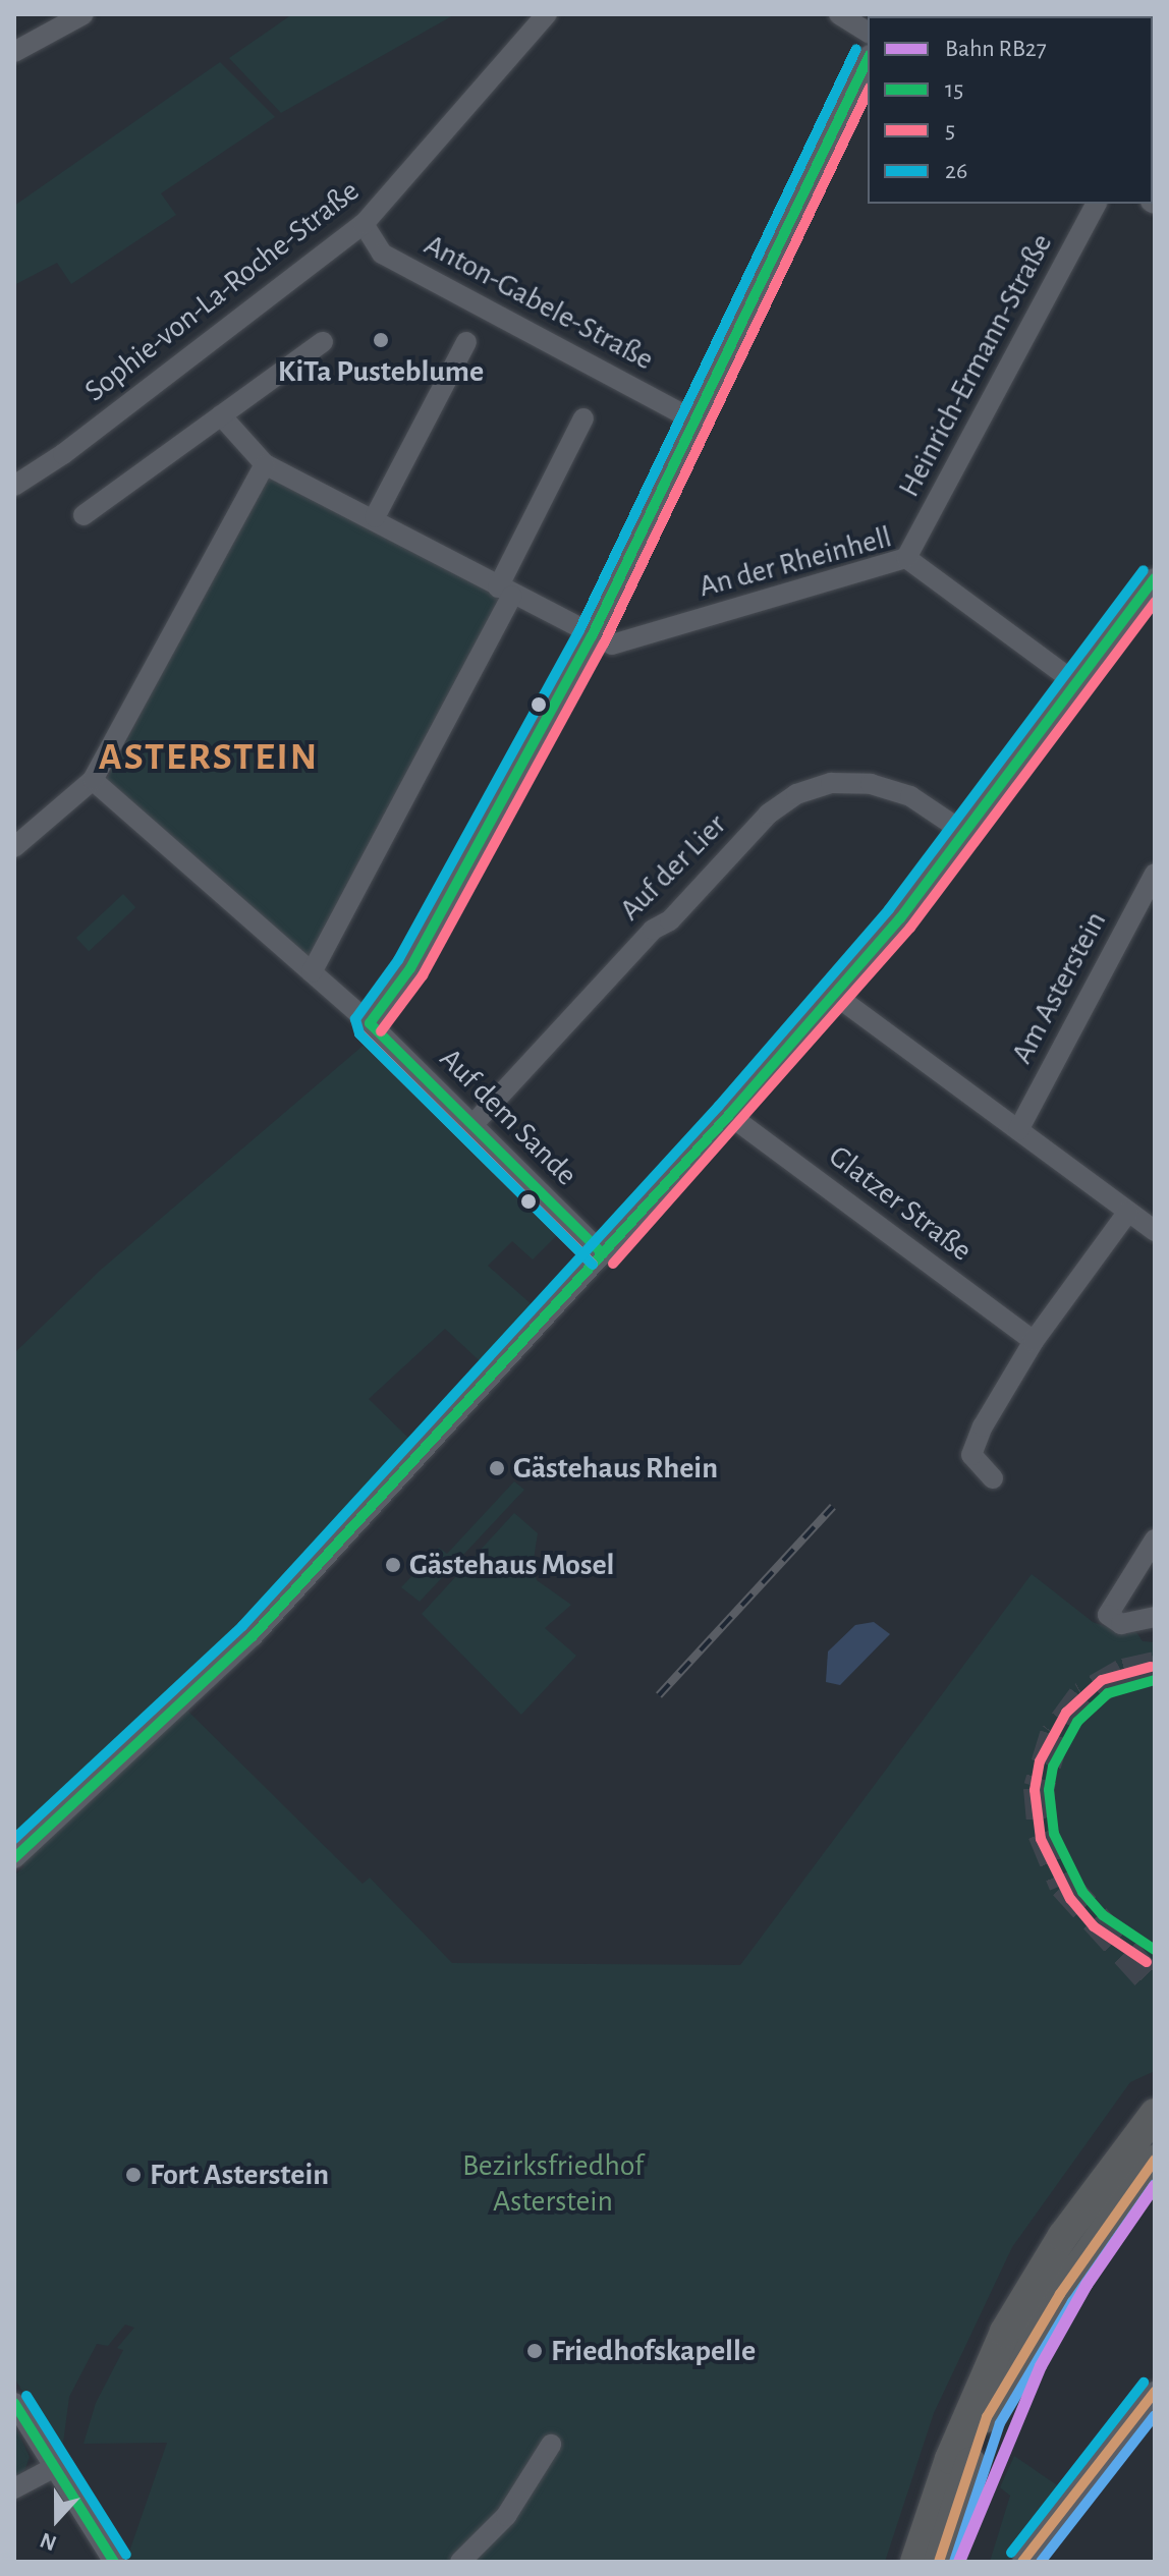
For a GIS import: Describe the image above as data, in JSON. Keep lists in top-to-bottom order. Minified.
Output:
{"streets":{"street":["Sophie-von-La-Roche-Straße","Anton-Gabele-Straße","Heinrich-Ermann-Straße","An der Rheinhell","Auf der Lier","Am Asterstein","Auf dem Sande","Glatzer Straße"]},"crossings":[["Sophie-von-La-Roche-Straße","Anton-Gabele-Straße"],["Heinrich-Ermann-Straße","An der Rheinhell"],["Auf der Lier","Auf dem Sande"]],"districts":["ASTERSTEIN"],"parks":["Bezirksfriedhof Asterstein"],"places":["KiTa Pusteblume","Gästehaus Rhein","Gästehaus Mosel","Fort Asterstein","Friedhofskapelle"],"lines":["transit line 26","transit line 15","transit line 5","rail line RB27"],"legend":["Bahn RB27","15","5","26"],"north":"bottom"}
